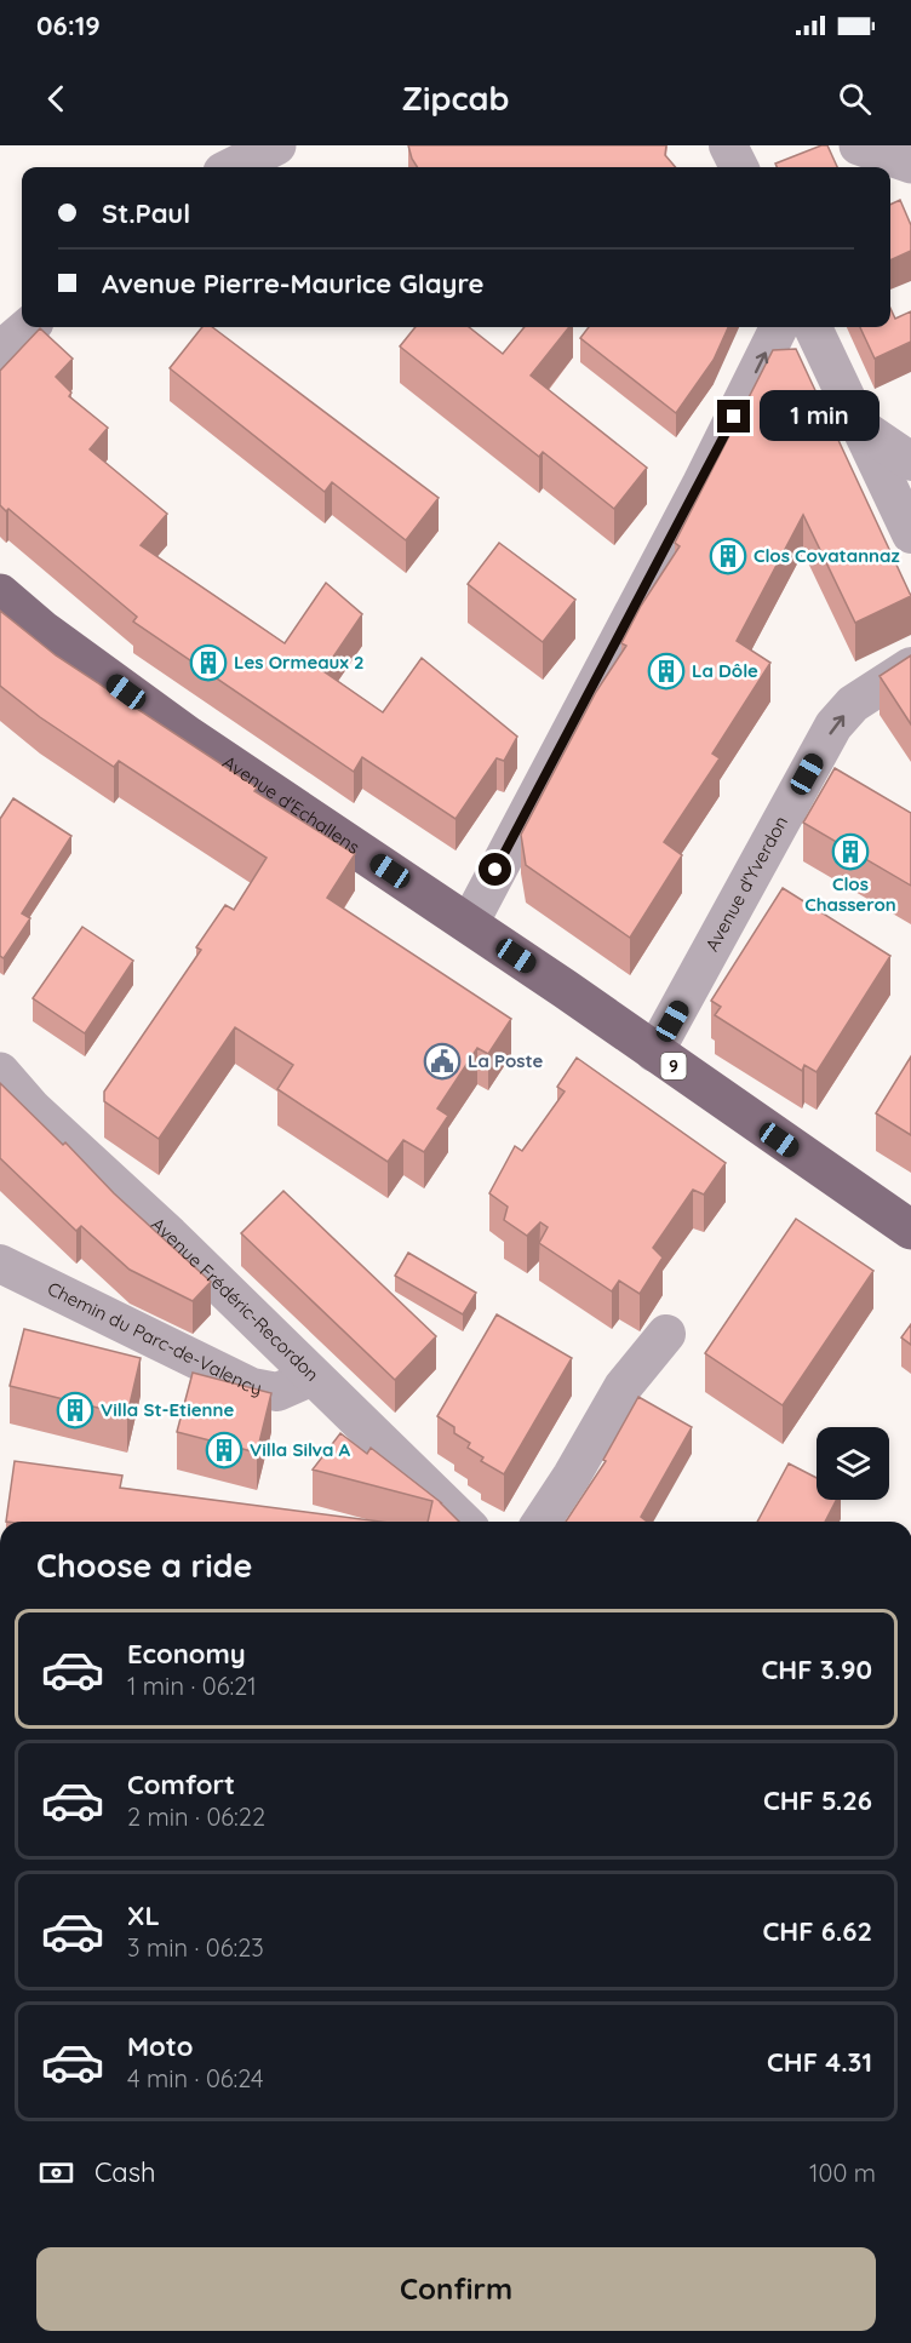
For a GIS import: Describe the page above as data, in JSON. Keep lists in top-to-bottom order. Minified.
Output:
{"streets":{"main road":["Avenue d'Echallens","9"],"street":["Avenue d'Yverdon","Avenue Frédéric-Recordon","Chemin du Parc-de-Valency"]},"crossings":[["Avenue d'Echallens","Avenue d'Yverdon"],["Avenue Frédéric-Recordon","Chemin du Parc-de-Valency"]],"places":{"building":["Clos Covatannaz","Les Ormeaux 2","La Dôle","Clos Chasseron","Villa St-Etienne","Villa Silva A"],"public building":["La Poste"]},"page":{"status":"06:19","header":"Zipcab","banner":["St.Paul","Avenue Pierre-Maurice Glayre"],"bubble":"1 min","heading":"Choose a ride","list":[{"name":"Economy","note":"1 min · 06:21","value":"CHF 3.90"},{"name":"Comfort","note":"2 min · 06:22","value":"CHF 5.26"},{"name":"XL","note":"3 min · 06:23","value":"CHF 6.62"},{"name":"Moto","note":"4 min · 06:24","value":"CHF 4.31"}],"pay":["Cash","100 m"],"buttons":"Confirm"}}
